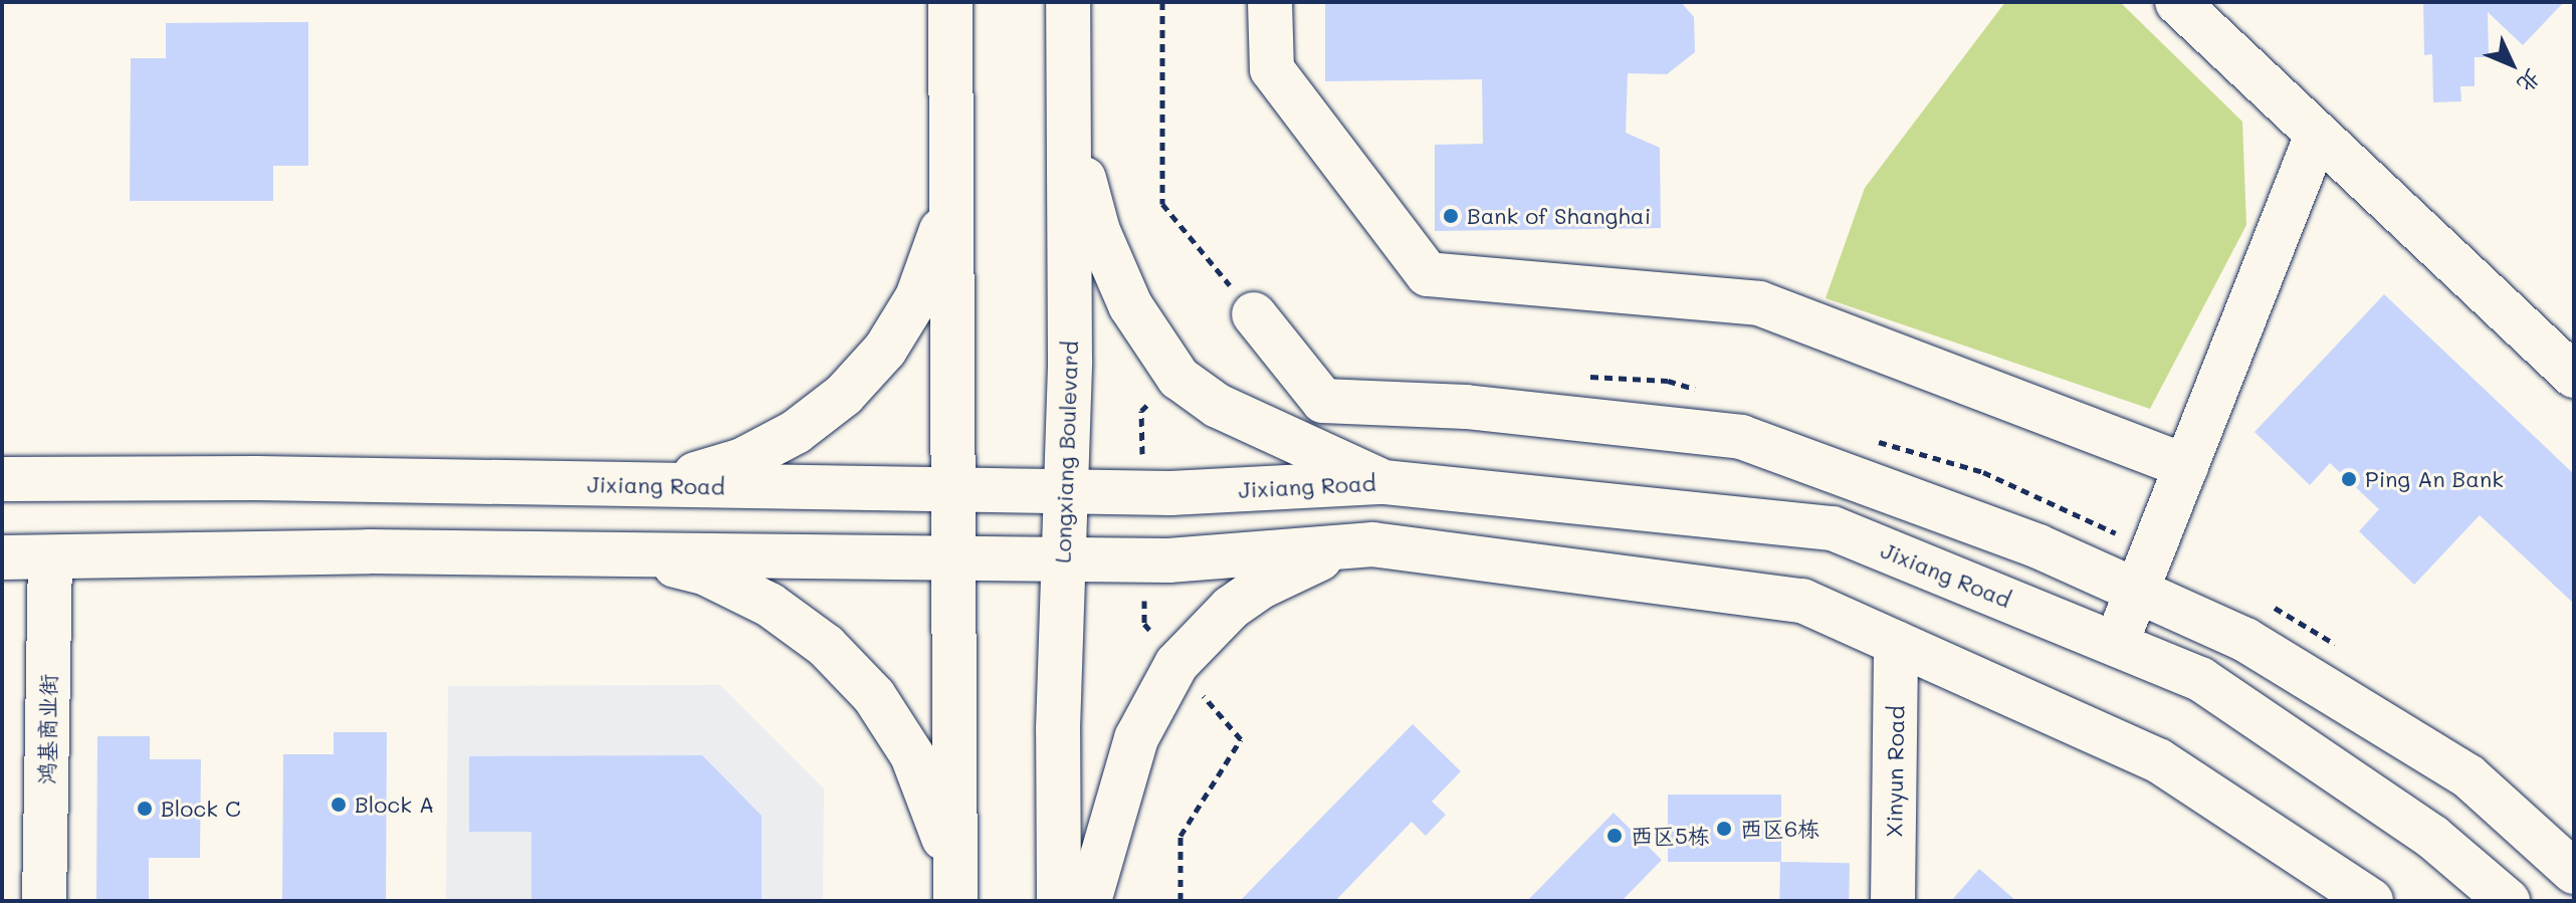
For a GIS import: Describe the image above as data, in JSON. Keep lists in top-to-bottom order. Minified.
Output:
{"streets":{"main road":["Longxiang Boulevard","Jixiang Road","鸿基商业街","Xinyun Road"]},"crossings":[["Longxiang Boulevard","Jixiang Road"]],"places":["Bank of Shanghai","Ping An Bank","Block A","Block C","西区6栋","西区5栋"],"north":"bottom right"}
